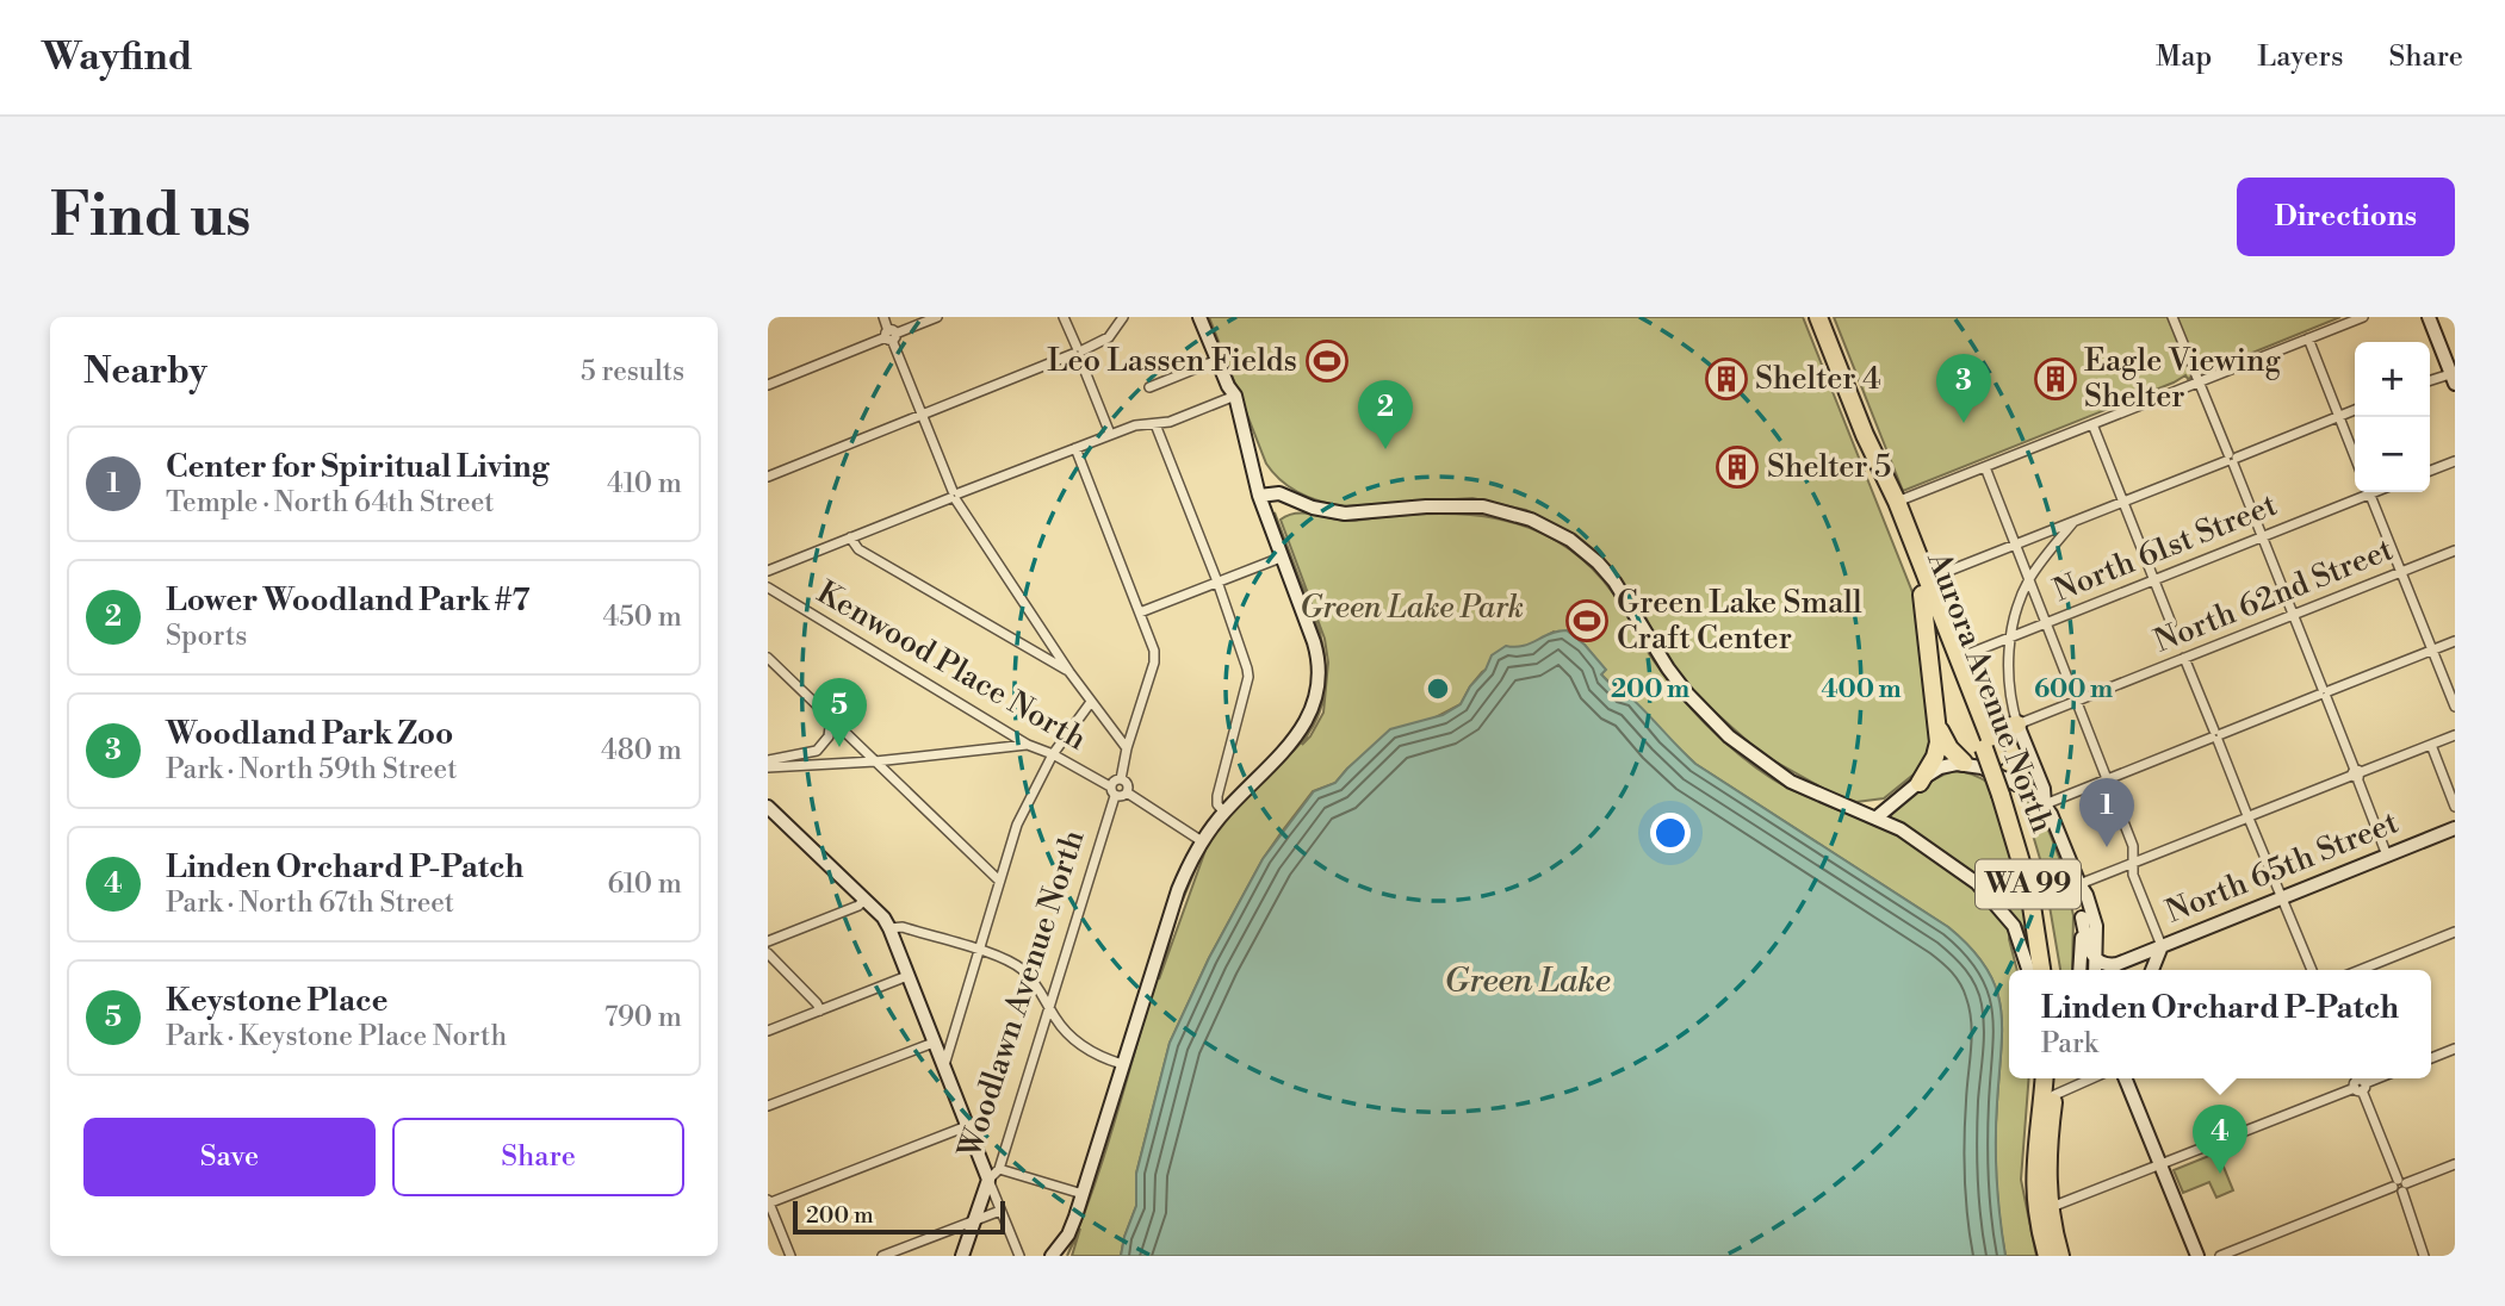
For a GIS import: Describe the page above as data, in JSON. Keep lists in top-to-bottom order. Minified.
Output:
{"streets":{"highway":["Aurora Avenue North","WA 99"],"main road":["North 65th Street","Woodlawn Avenue North"],"street":["North 61st Street","North 62nd Street","Kenwood Place North"]},"crossings":[["North 61st Street","Aurora Avenue North"],["Kenwood Place North","Woodlawn Avenue North"]],"water":["Green Lake"],"parks":["Green Lake Park"],"places":{"sports":["Leo Lassen Fields","Green Lake Small Craft Center"],"building":["Shelter 4","Eagle Viewing Shelter","Shelter 5"]},"scale_bar":"200 m","page":{"header":"Wayfind","nav":["Map","Layers","Share"],"buttons":["Directions",["Save","Share"]],"title":"Find us","heading":["Nearby","5 results"],"map_buttons":["+","−"],"pins":["3","2","5","1","4"],"list":[{"mark":"1","name":"Center for Spiritual Living","note":"Temple · North 64th Street","value":"410 m"},{"mark":"2","name":"Lower Woodland Park #7","note":"Sports","value":"450 m"},{"mark":"3","name":"Woodland Park Zoo","note":"Park · North 59th Street","value":"480 m"},{"mark":"4","name":"Linden Orchard P-Patch","note":"Park · North 67th Street","value":"610 m"},{"mark":"5","name":"Keystone Place","note":"Park · Keystone Place North","value":"790 m"}],"popup":["Linden Orchard P-Patch","Park"],"scale":"200 m"},"rings":["200 m","400 m","600 m"]}
